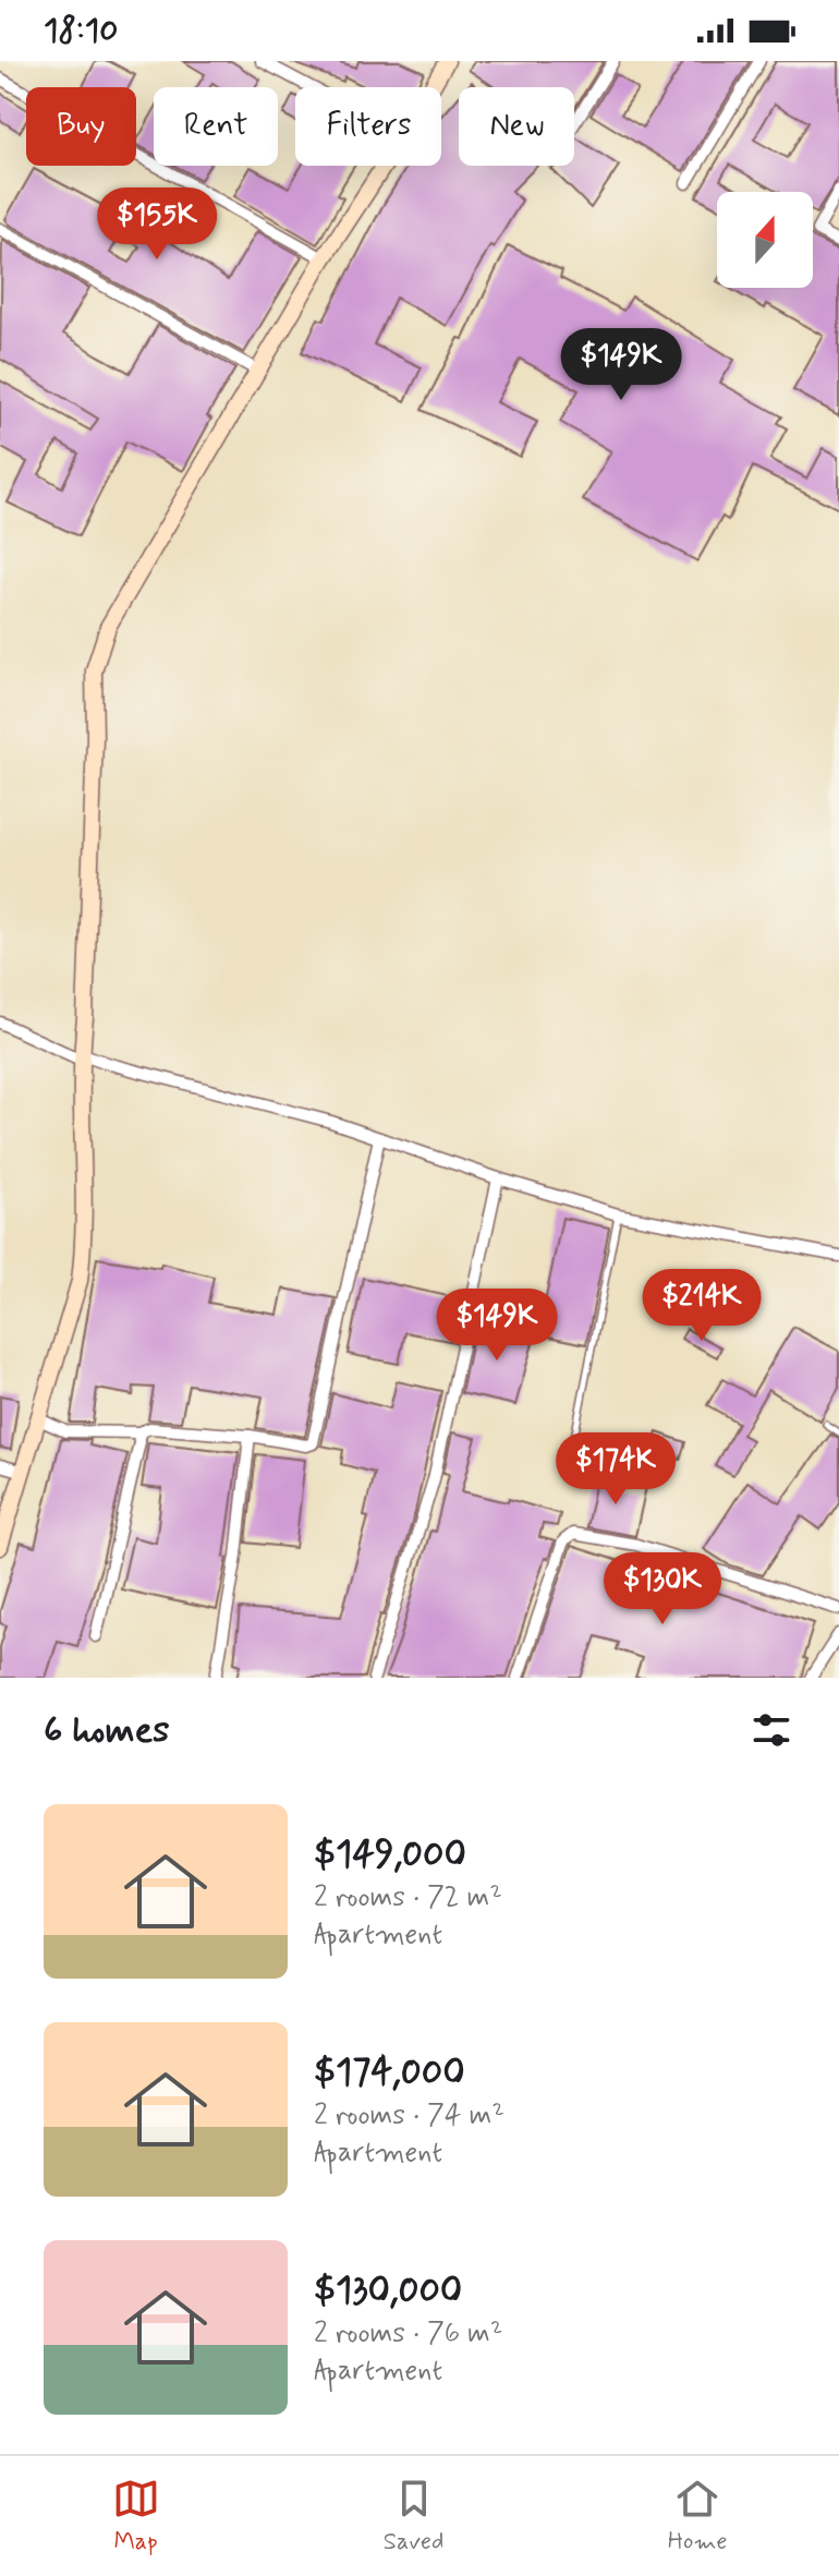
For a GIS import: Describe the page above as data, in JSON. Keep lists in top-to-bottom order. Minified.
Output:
{"north":"top","page":{"status":"18:10","chip":["Buy","Rent","Filters","New"],"price":["$155K","$149K","$214K","$149K","$174K","$130K"],"heading":"6 homes","list":[{"name":"$149,000","note":"2 rooms · 72 m² · Apartment"},{"name":"$174,000","note":"2 rooms · 74 m² · Apartment"},{"name":"$130,000","note":"2 rooms · 76 m² · Apartment"}],"tabs":["Map","Saved","Home"]}}
